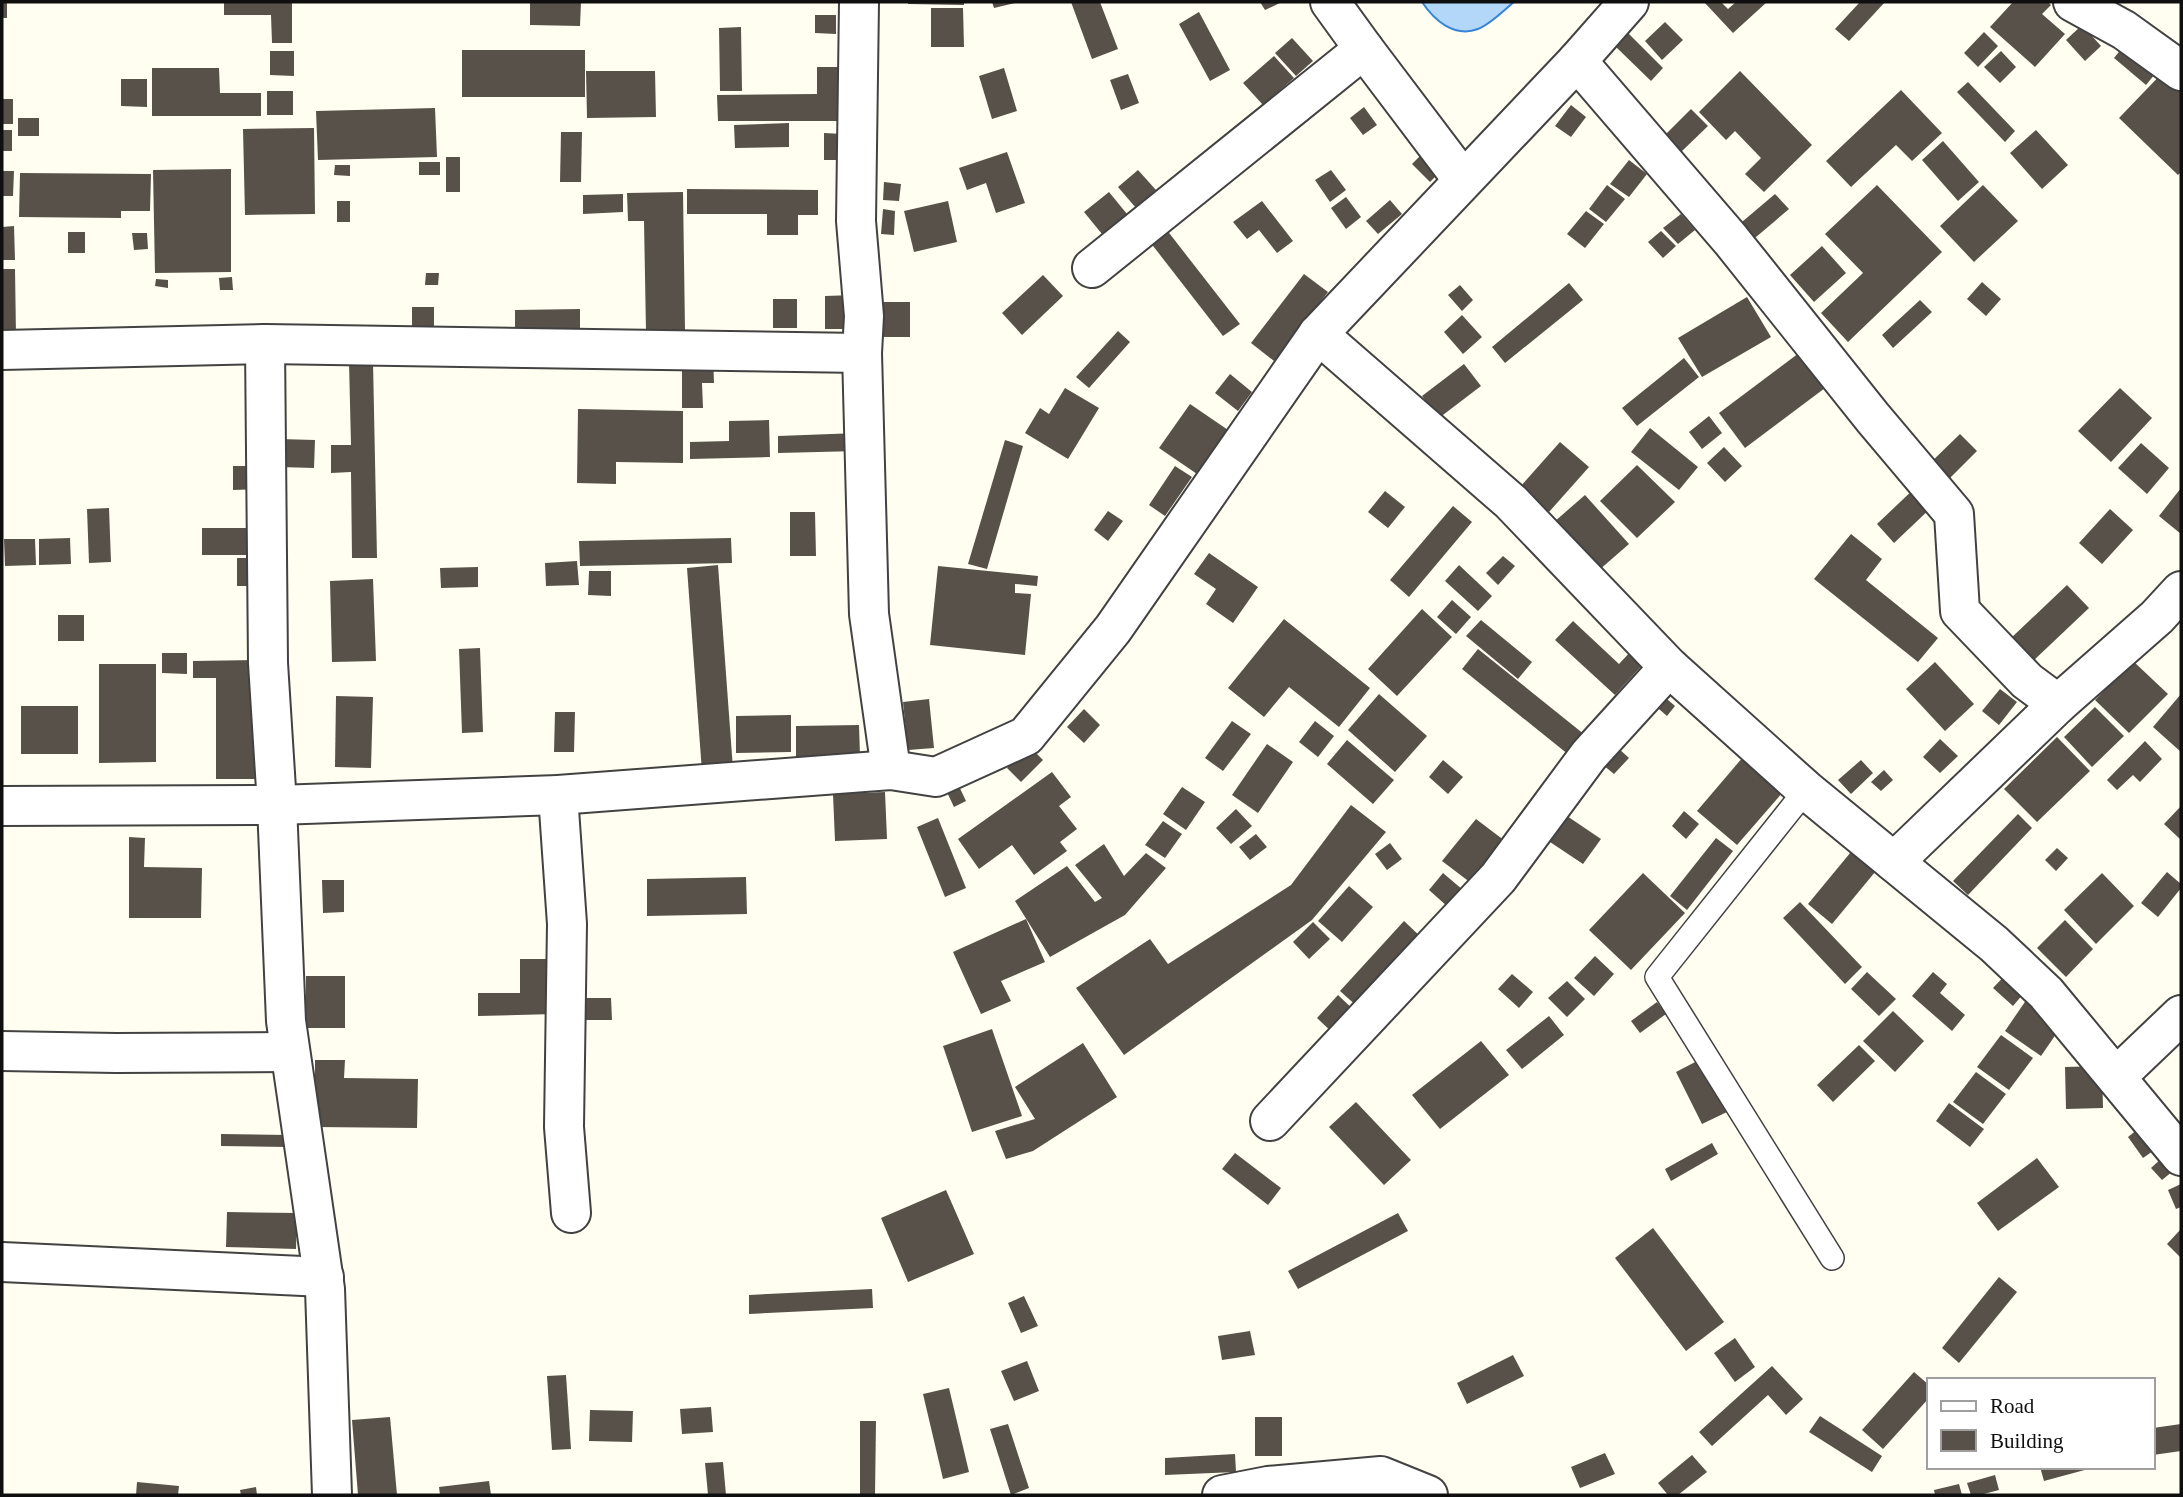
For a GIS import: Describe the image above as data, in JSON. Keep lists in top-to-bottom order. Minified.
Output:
{"legend":["Road","Building"]}
